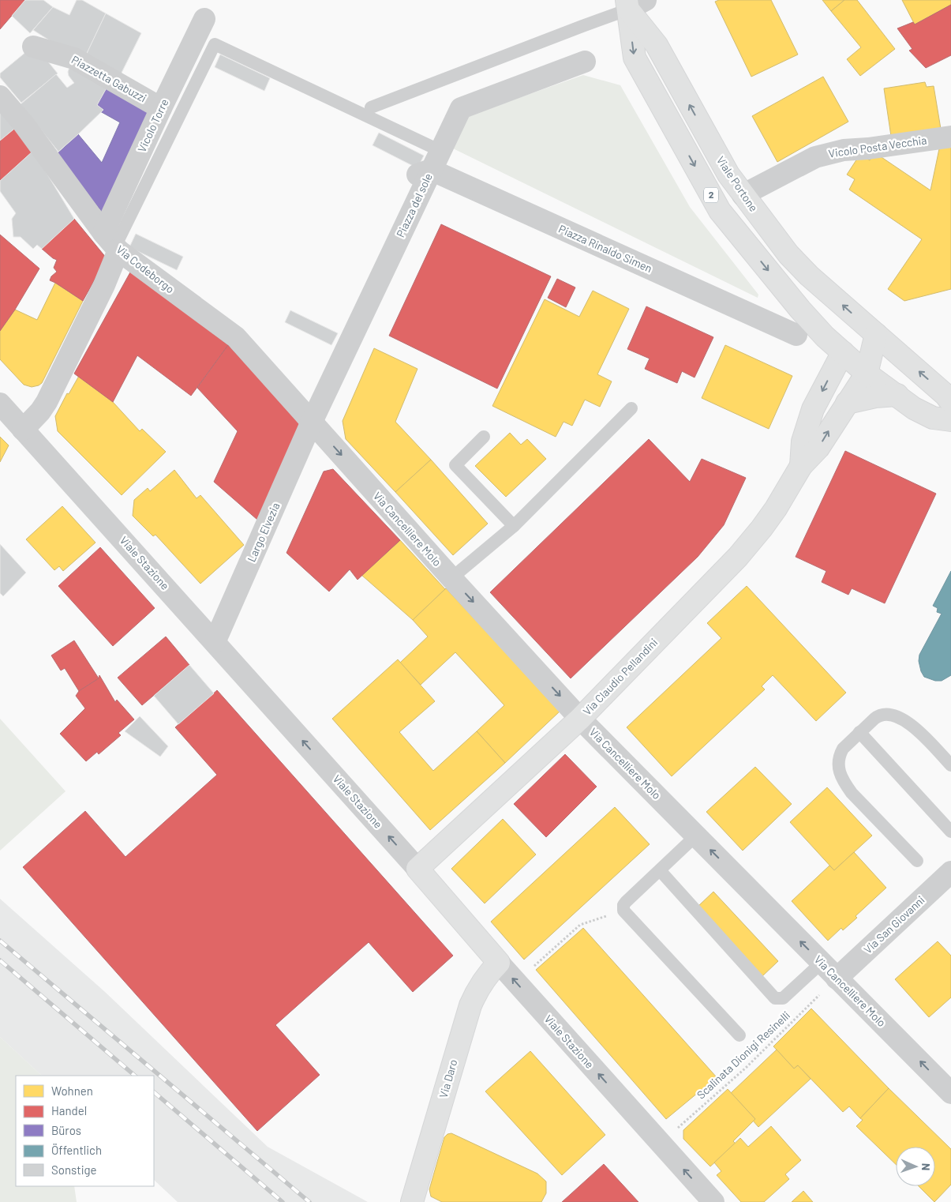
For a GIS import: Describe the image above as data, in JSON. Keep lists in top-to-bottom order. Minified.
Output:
{"streets":{"main road":["Viale Portone","2","Viale Stazione","Via Claudio Pellandini","Via Daro"],"street":["Piazzetta Gabuzzi","Vicolo Torre","Vicolo Posta Vecchia","Piazza del sole","Piazza Rinaldo Simen","Via Codeborgo","Via Cancelliere Molo","Largo Elvezia","Via San Giovanni"],"path":["Scalinata Dionigi Resinelli"]},"crossings":[["Piazzetta Gabuzzi","Vicolo Torre"],["Vicolo Torre","Via Codeborgo"],["Vicolo Torre","Viale Stazione"],["Vicolo Posta Vecchia","Viale Portone"],["Viale Portone","2"],["Viale Portone","Via Claudio Pellandini"],["2","Via Claudio Pellandini"],["Piazza del sole","Piazza Rinaldo Simen"],["Piazza del sole","Via Codeborgo"],["Piazza del sole","Via Cancelliere Molo"],["Piazza del sole","Largo Elvezia"],["Via Codeborgo","Via Cancelliere Molo"],["Via Codeborgo","Largo Elvezia"],["Via Cancelliere Molo","Largo Elvezia"],["Via Cancelliere Molo","Via Claudio Pellandini"],["Via Cancelliere Molo","Via San Giovanni"],["Via Cancelliere Molo","Scalinata Dionigi Resinelli"],["Largo Elvezia","Viale Stazione"],["Viale Stazione","Via Claudio Pellandini"],["Viale Stazione","Scalinata Dionigi Resinelli"],["Viale Stazione","Via Daro"],["Via San Giovanni","Scalinata Dionigi Resinelli"]],"one_way":["Viale Stazione"],"legend":["Wohnen","Handel","Büros","Öffentlich","Sonstige"],"north":"right"}
